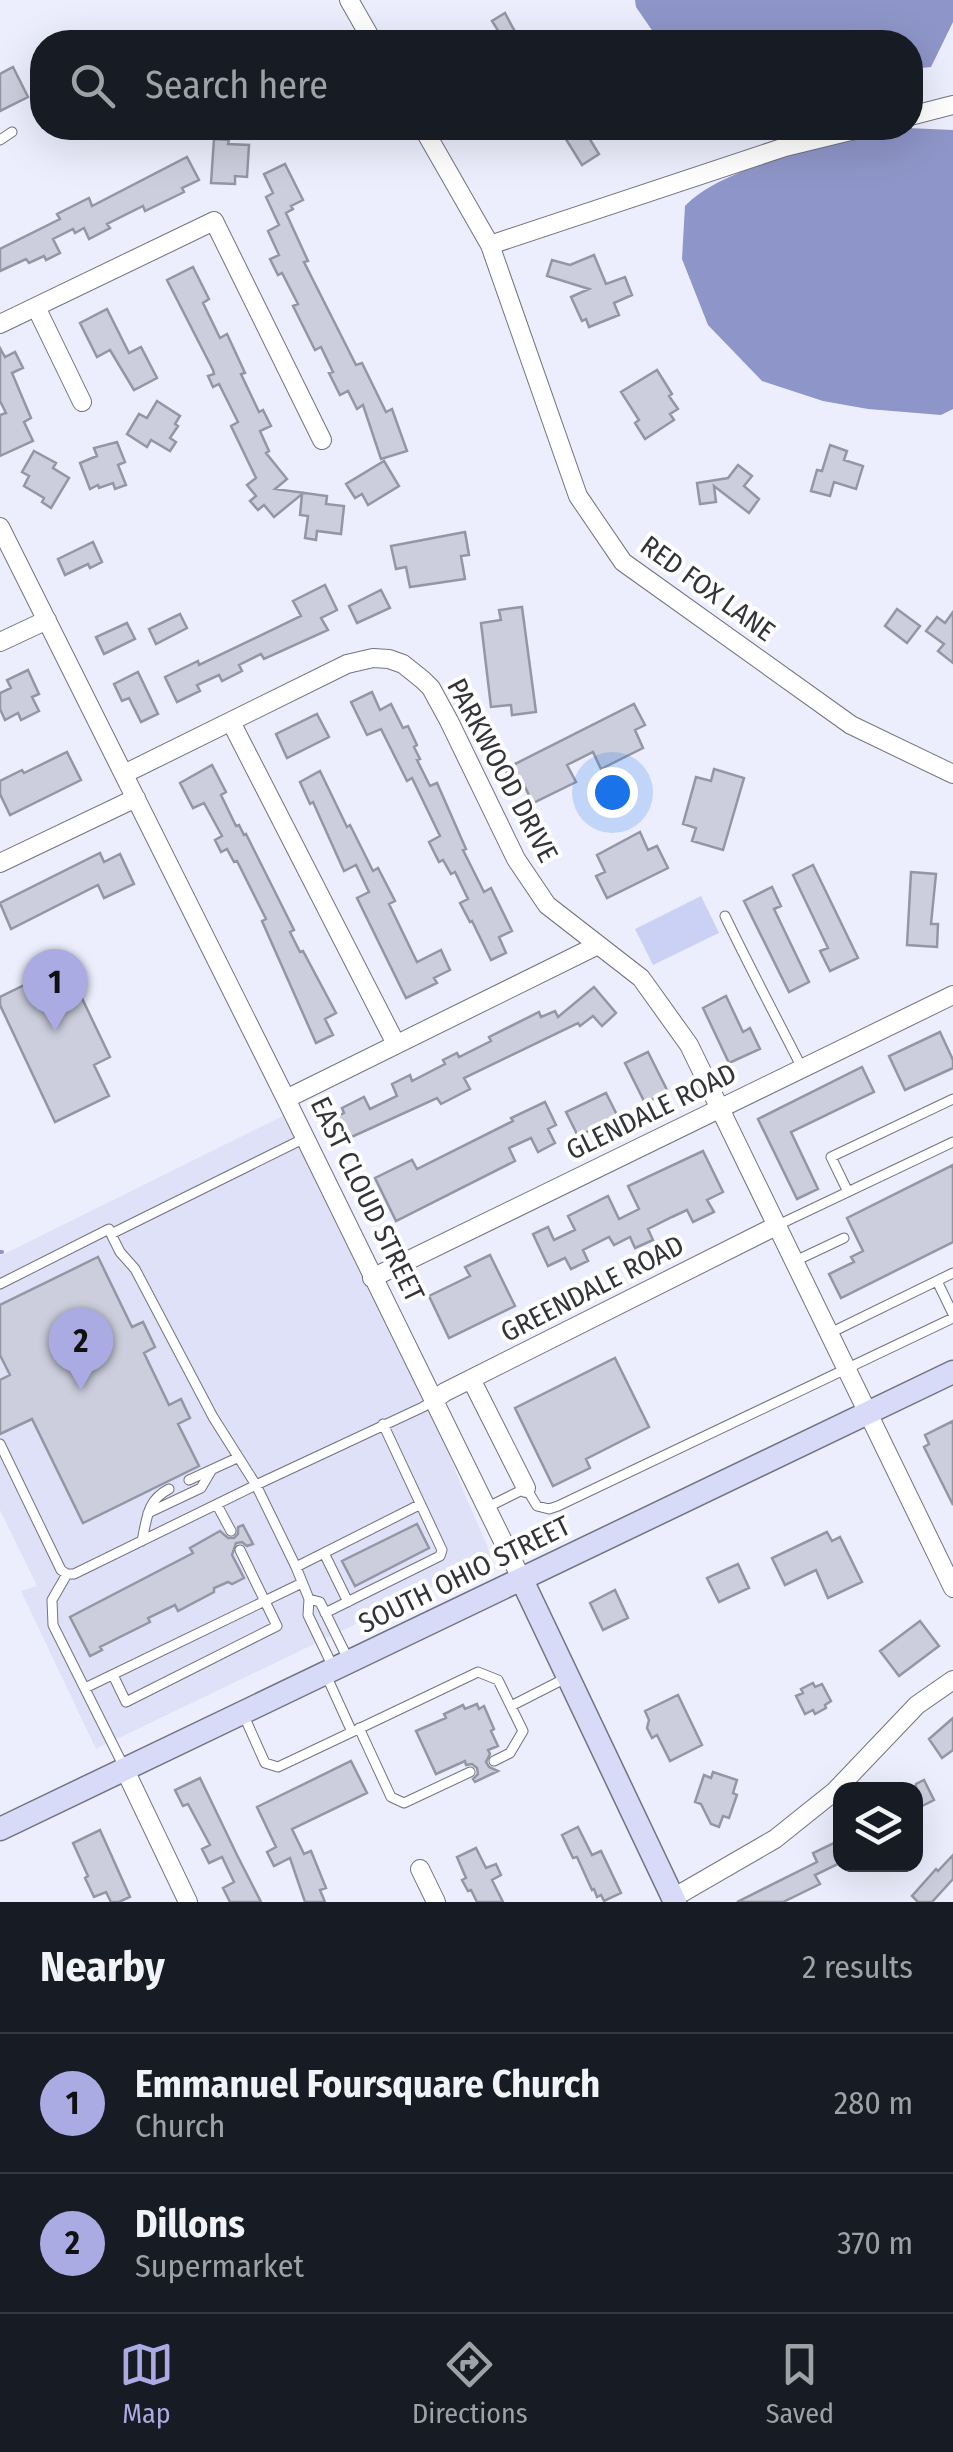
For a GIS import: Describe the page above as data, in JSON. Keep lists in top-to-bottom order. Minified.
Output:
{"streets":{"main road":["EAST CLOUD STREET","SOUTH OHIO STREET"],"street":["RED FOX LANE","PARKWOOD DRIVE","GLENDALE ROAD","GREENDALE ROAD"]},"crossings":[["PARKWOOD DRIVE","GLENDALE ROAD"],["PARKWOOD DRIVE","EAST CLOUD STREET"],["PARKWOOD DRIVE","GREENDALE ROAD"],["PARKWOOD DRIVE","SOUTH OHIO STREET"],["GLENDALE ROAD","EAST CLOUD STREET"],["EAST CLOUD STREET","GREENDALE ROAD"],["EAST CLOUD STREET","SOUTH OHIO STREET"]],"page":{"search":"Search here","pins":["1","2"],"heading":["Nearby","2 results"],"list":[{"mark":"1","name":"Emmanuel Foursquare Church","note":"Church","value":"280 m"},{"mark":"2","name":"Dillons","note":"Supermarket","value":"370 m"}],"nav":["Map","Directions","Saved"]}}
